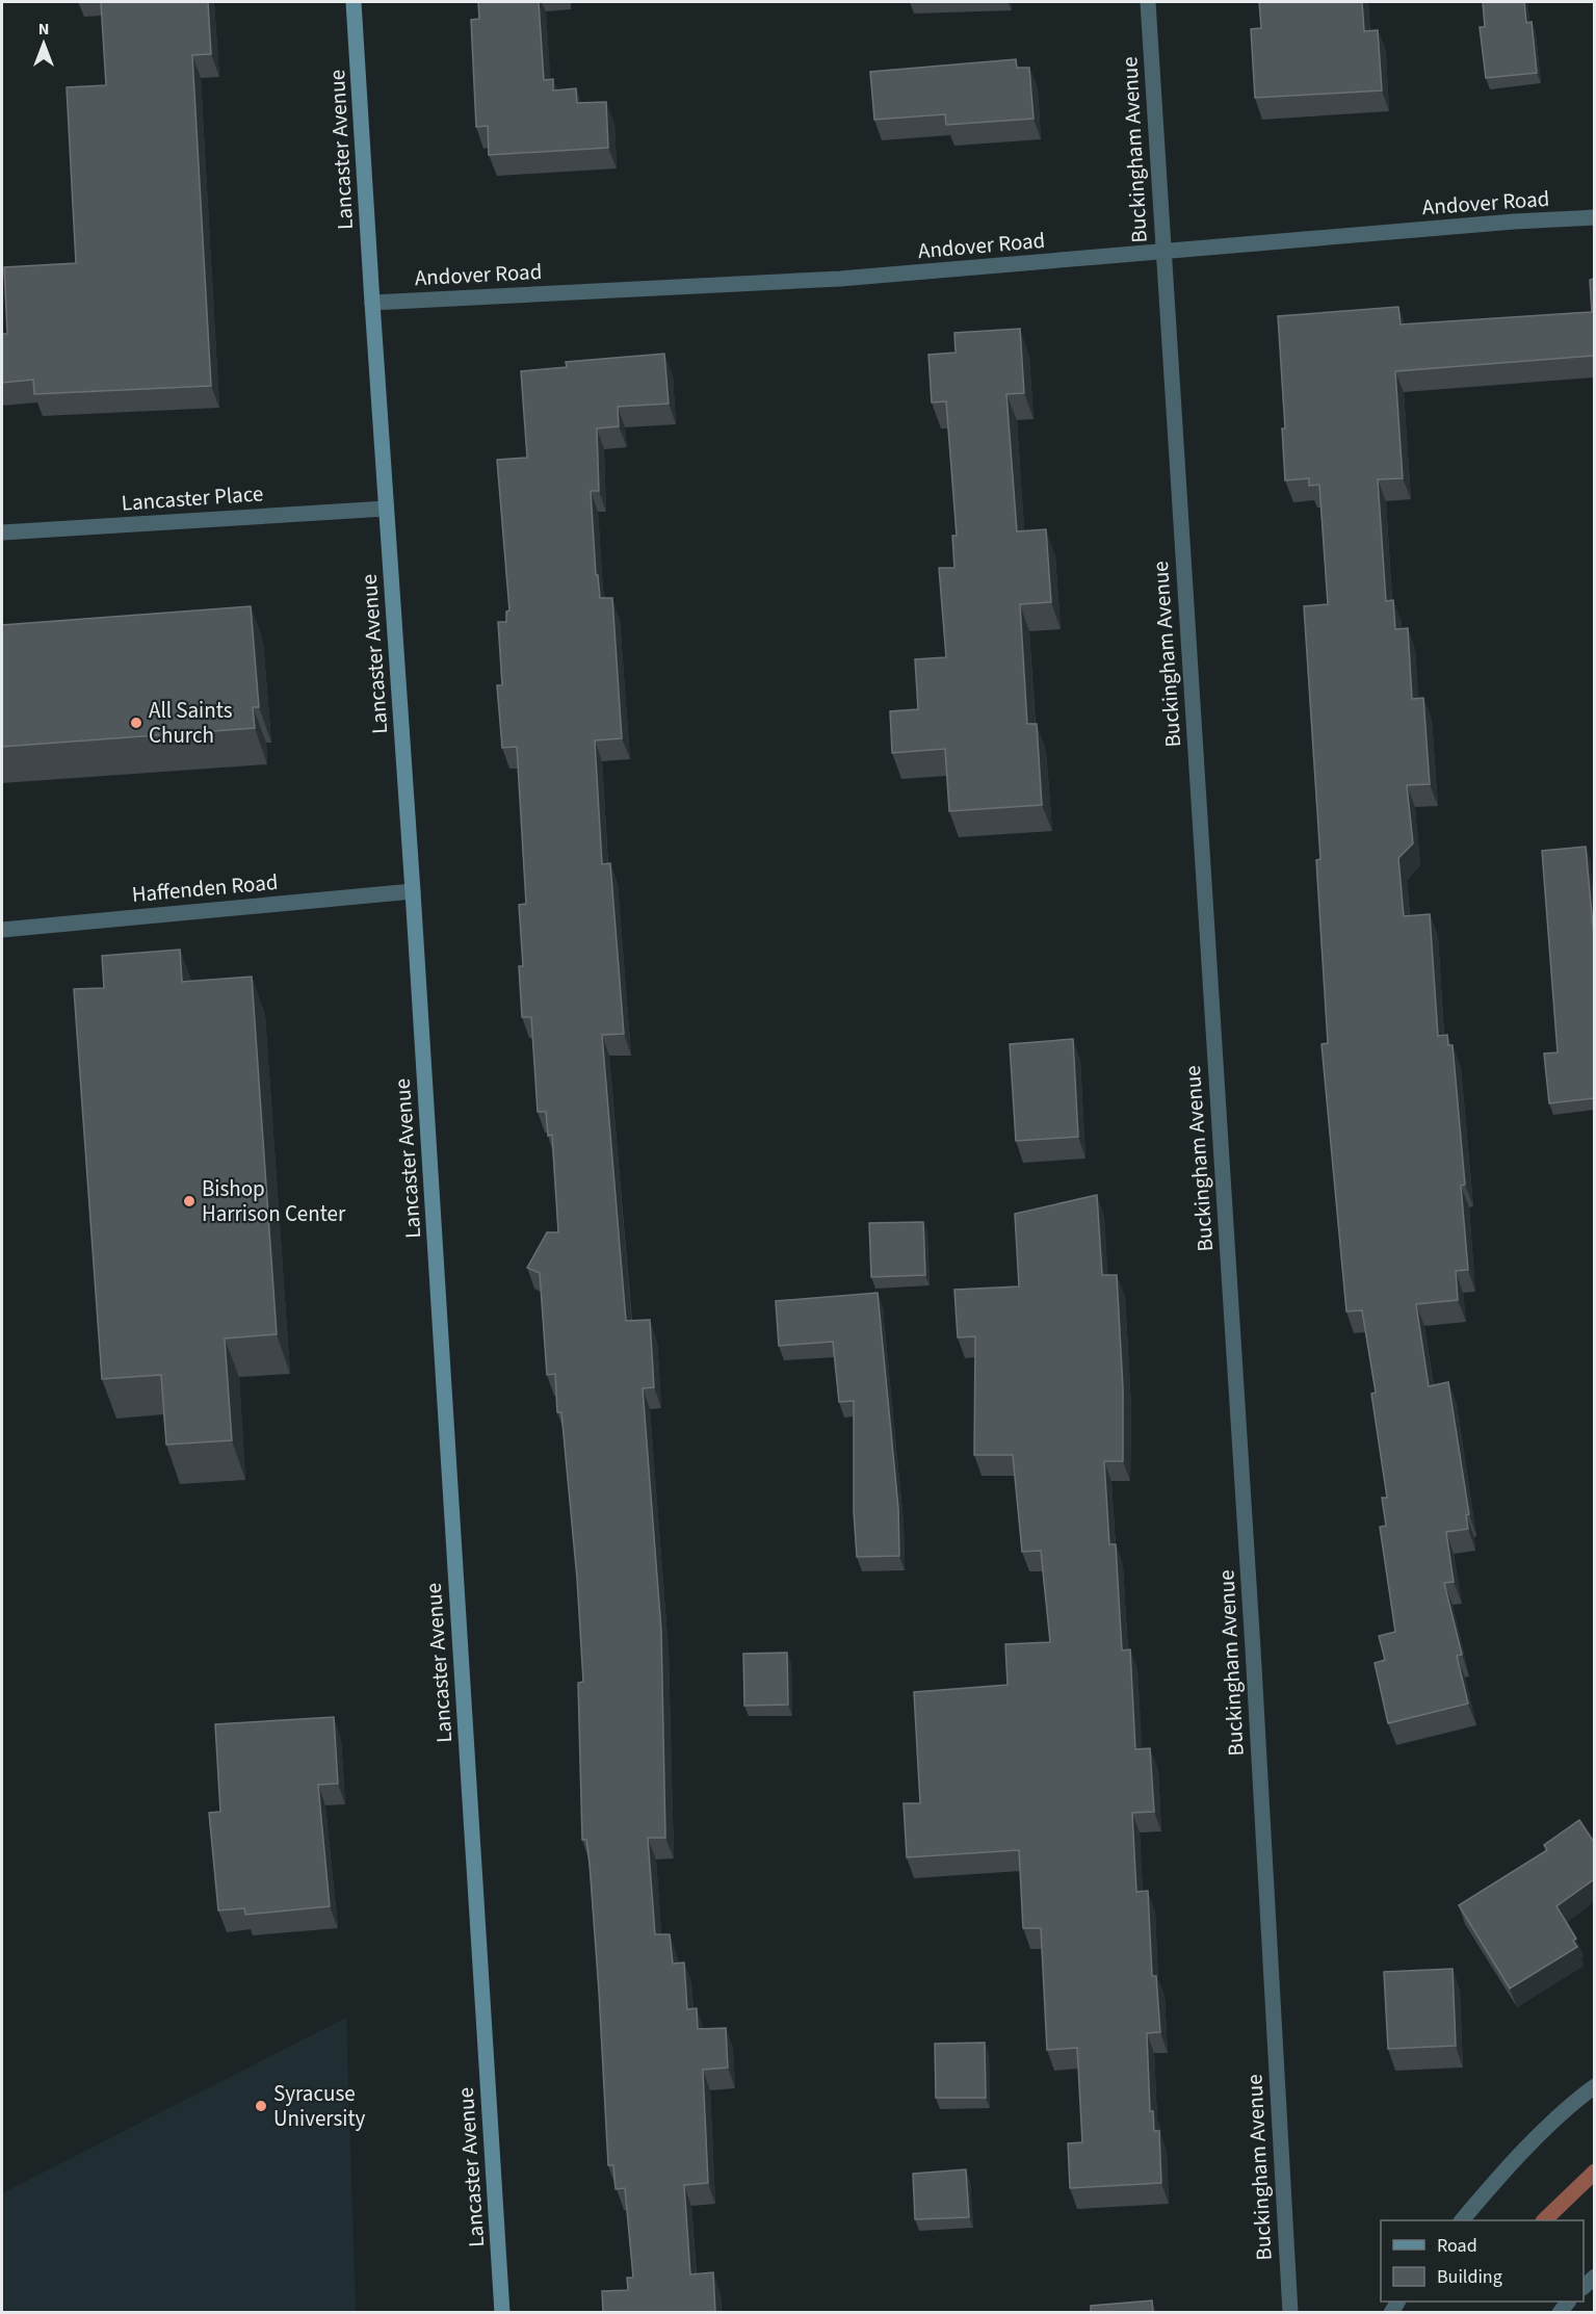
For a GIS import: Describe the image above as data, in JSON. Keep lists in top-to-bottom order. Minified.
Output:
{"streets":{"street":["Lancaster Avenue","Buckingham Avenue","Andover Road","Lancaster Place","Haffenden Road"]},"crossings":[["Lancaster Avenue","Andover Road"],["Lancaster Avenue","Lancaster Place"],["Lancaster Avenue","Haffenden Road"],["Buckingham Avenue","Andover Road"]],"places":["All Saints Church","Bishop Harrison Center","Syracuse University"],"legend":["Road","Building"],"north":"top"}
